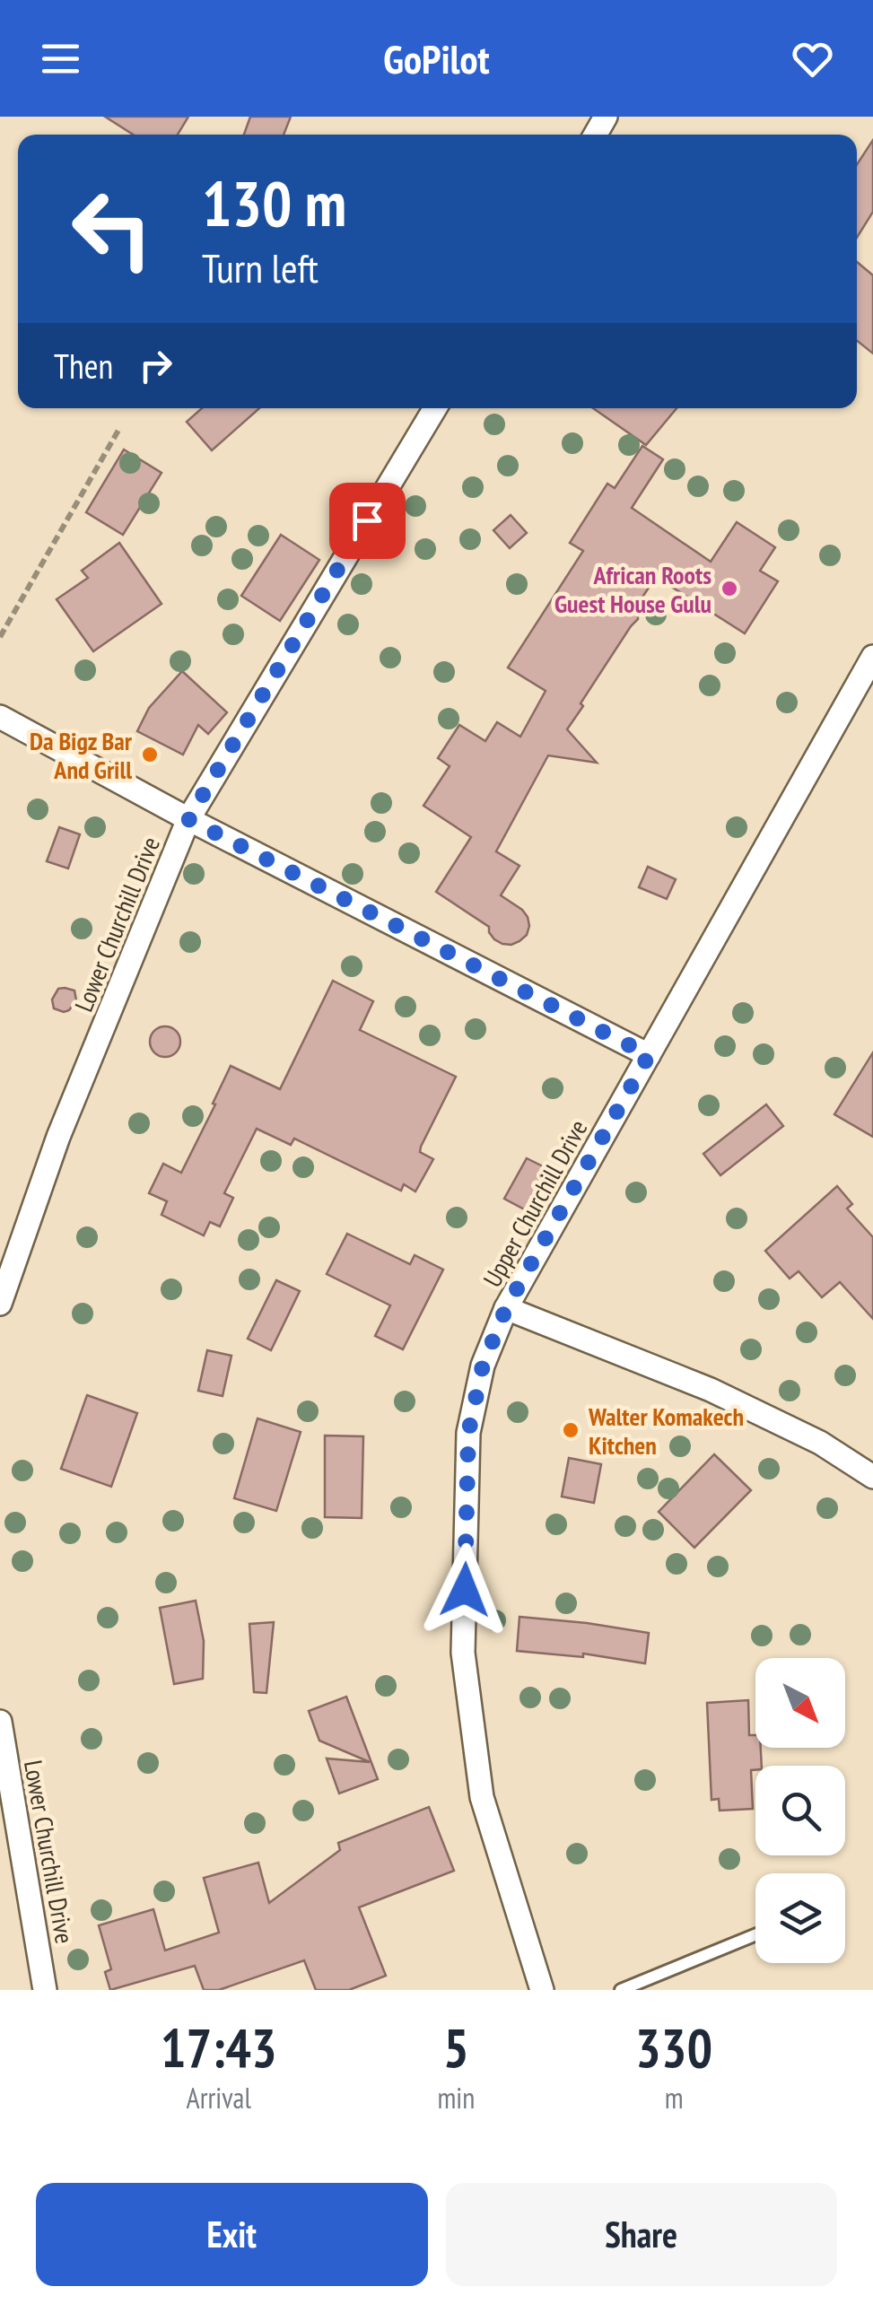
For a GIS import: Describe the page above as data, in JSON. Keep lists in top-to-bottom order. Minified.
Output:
{"streets":{"street":["Lower Churchill Drive","Upper Churchill Drive"]},"places":["African Roots Guest House Gulu","Da Bigz Bar And Grill","Walter Komakech Kitchen"],"north":"bottom right","page":{"header":"GoPilot","turn":["130 m","Turn left"],"then":"Then","eta":["17:43","Arrival","5","min","330","m"],"buttons":["Exit","Share"]}}
